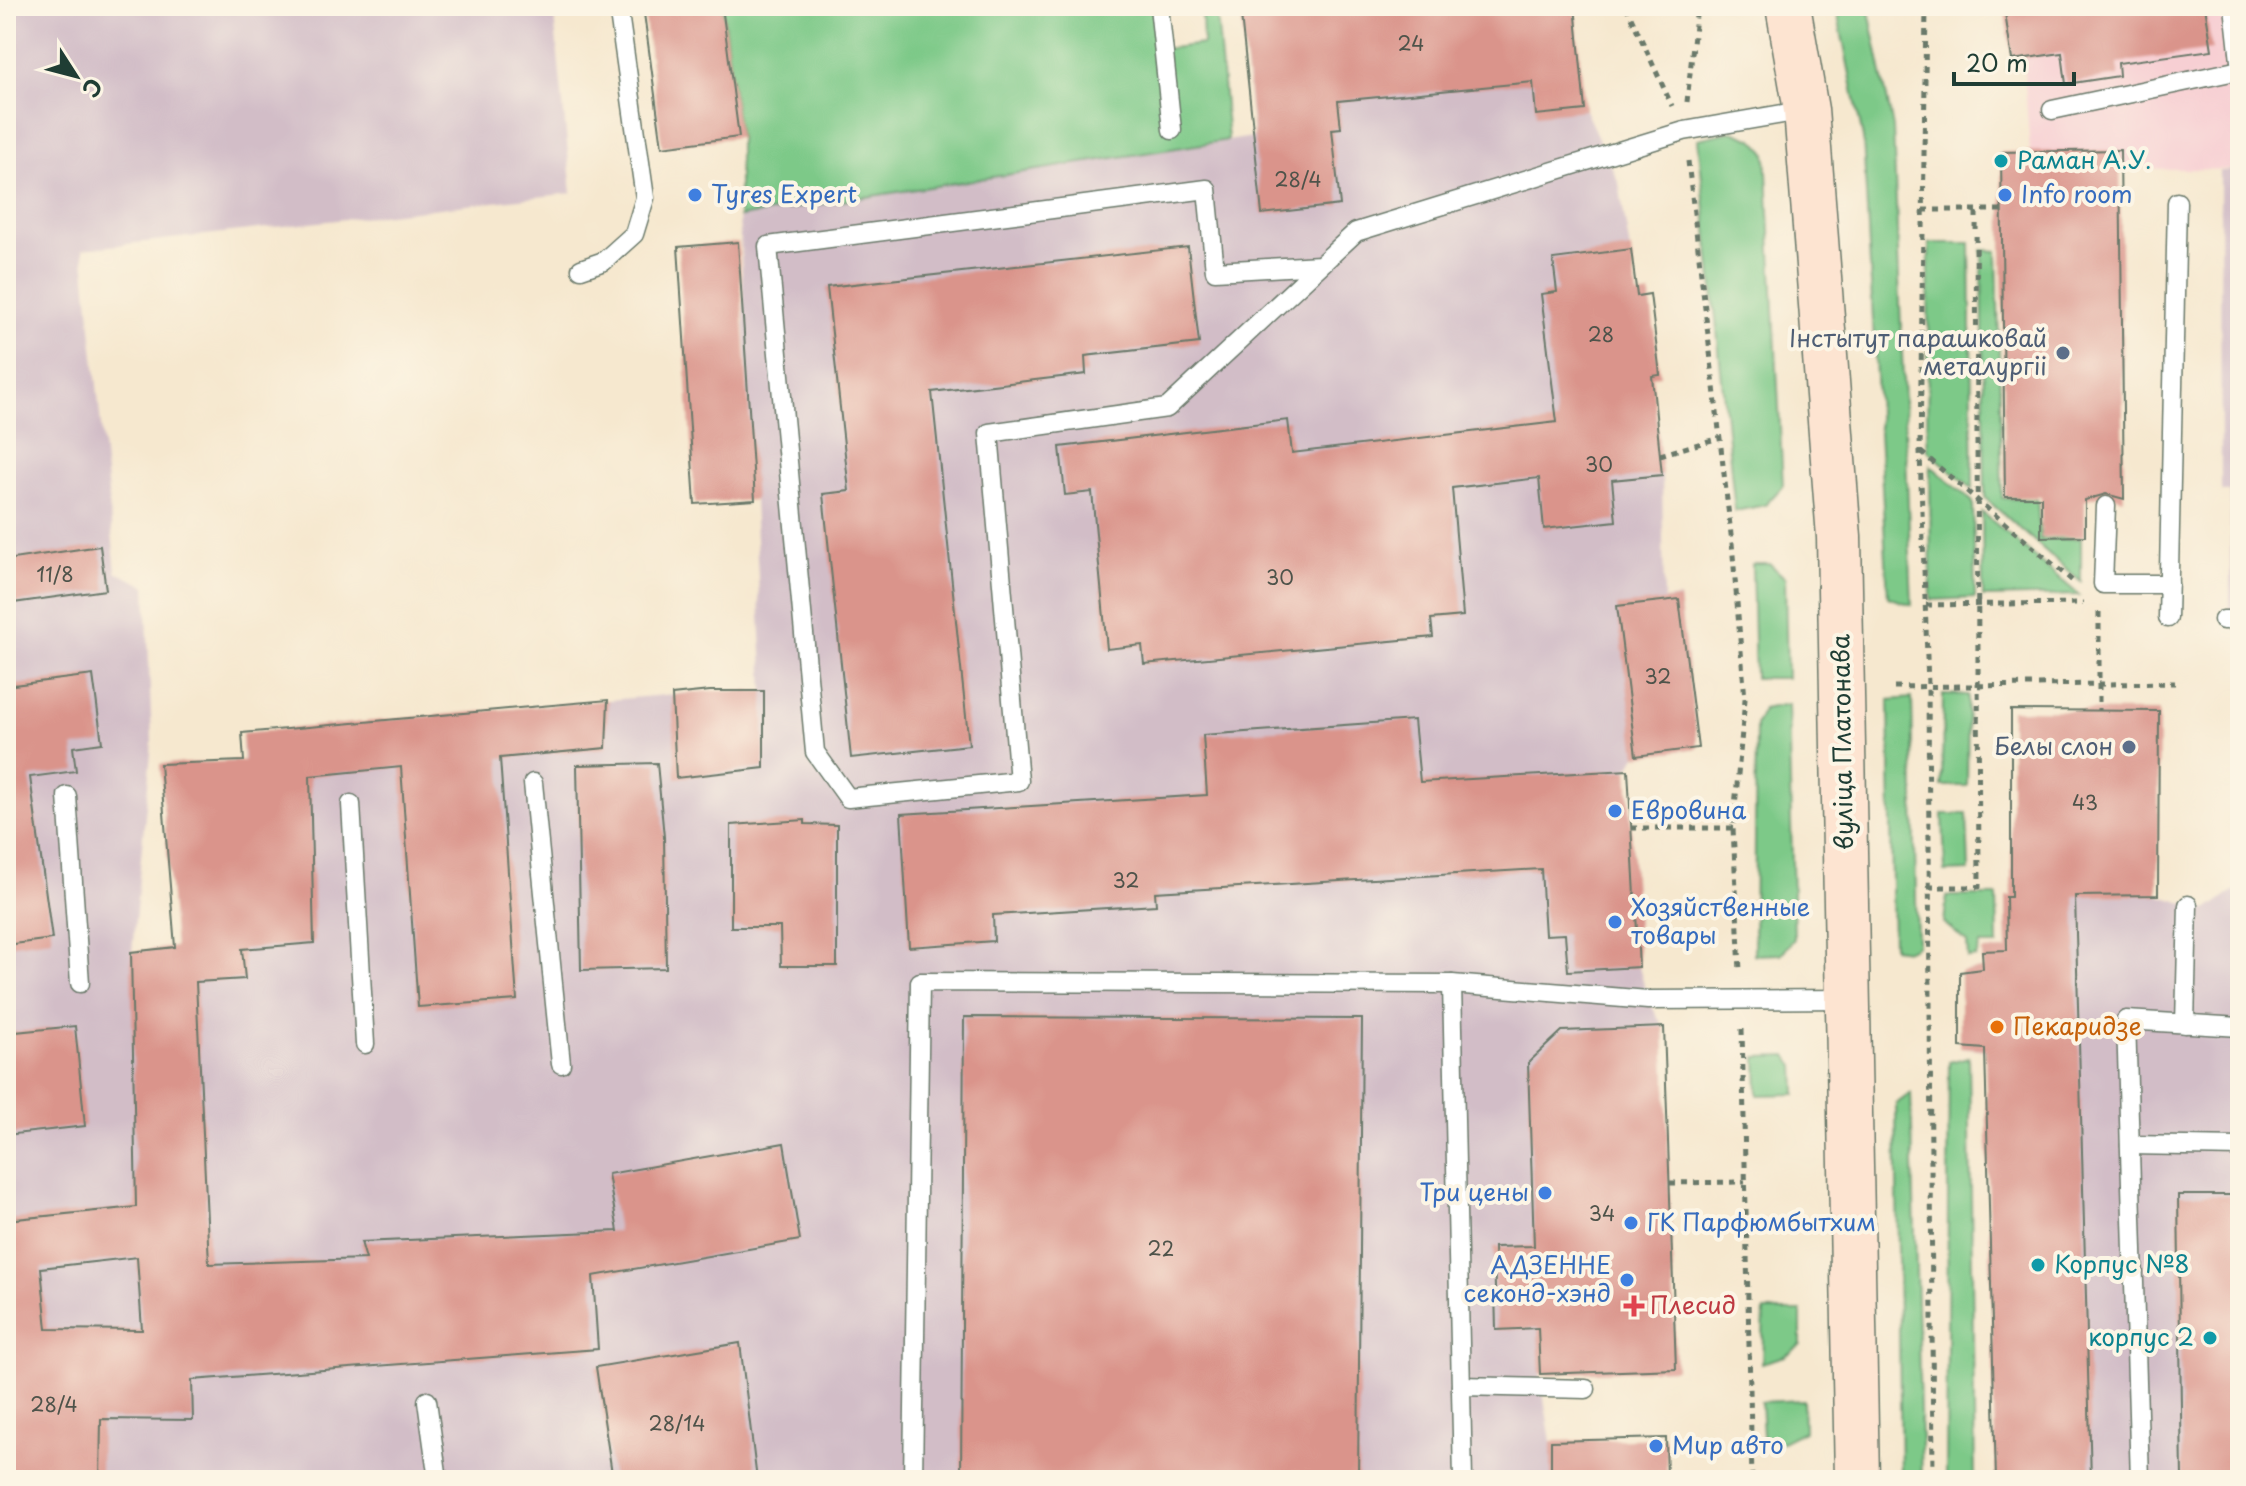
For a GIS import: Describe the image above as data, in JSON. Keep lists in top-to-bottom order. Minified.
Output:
{"streets":{"main road":["вуліца Платонава"]},"places":{"other":["Раман А.У.","Tyres Expert","Info room","Інстытут парашковай металургіі","Белы слон","Евровина","Хозяйственные товары","Пекаридзе","Три цены","ГК Парфюмбытхим","Корпус №8","АДЗЕННЕ секонд-хэнд","корпус 2","Мир авто"],"health":["Плесид"]},"house_numbers":["24","28/4","28","30","11/8","30","32","43","32","34","22","28/4","28/14"],"scale_bar":"20 m","north":"bottom right"}
